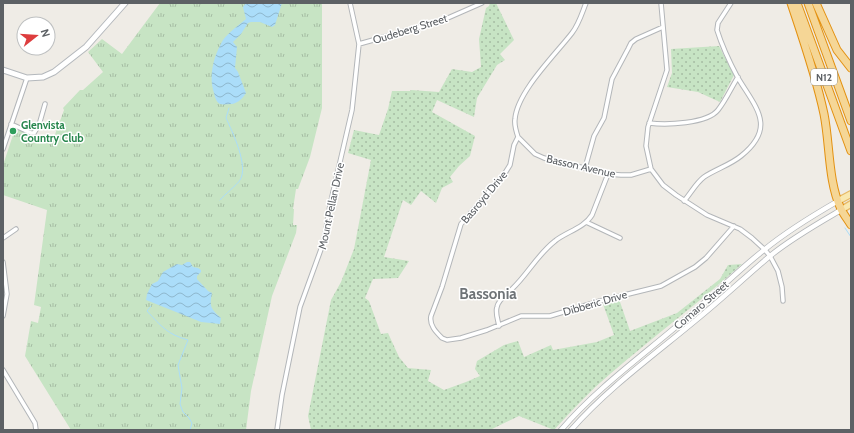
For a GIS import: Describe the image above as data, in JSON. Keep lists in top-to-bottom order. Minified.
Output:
{"streets":{"highway":["N12"],"main road":["Comaro Street"],"street":["Oudeberg Street","Basson Avenue","Basroyd Drive","Mount Pellan Drive","Dibberic Drive"]},"crossings":[["Oudeberg Street","Mount Pellan Drive"],["Basson Avenue","Basroyd Drive"],["Basroyd Drive","Dibberic Drive"]],"districts":["Bassonia"],"places":["Glenvista Country Club"],"north":"right"}
